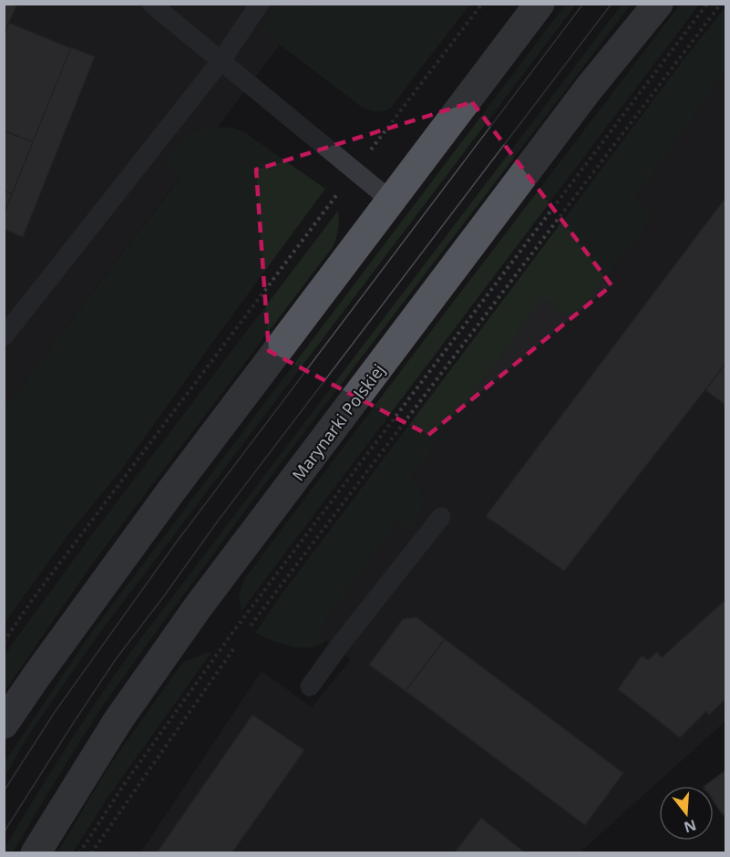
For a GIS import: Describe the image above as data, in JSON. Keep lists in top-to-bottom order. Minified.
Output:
{"streets":{"main road":["Marynarki Polskiej"]},"north":"bottom"}
